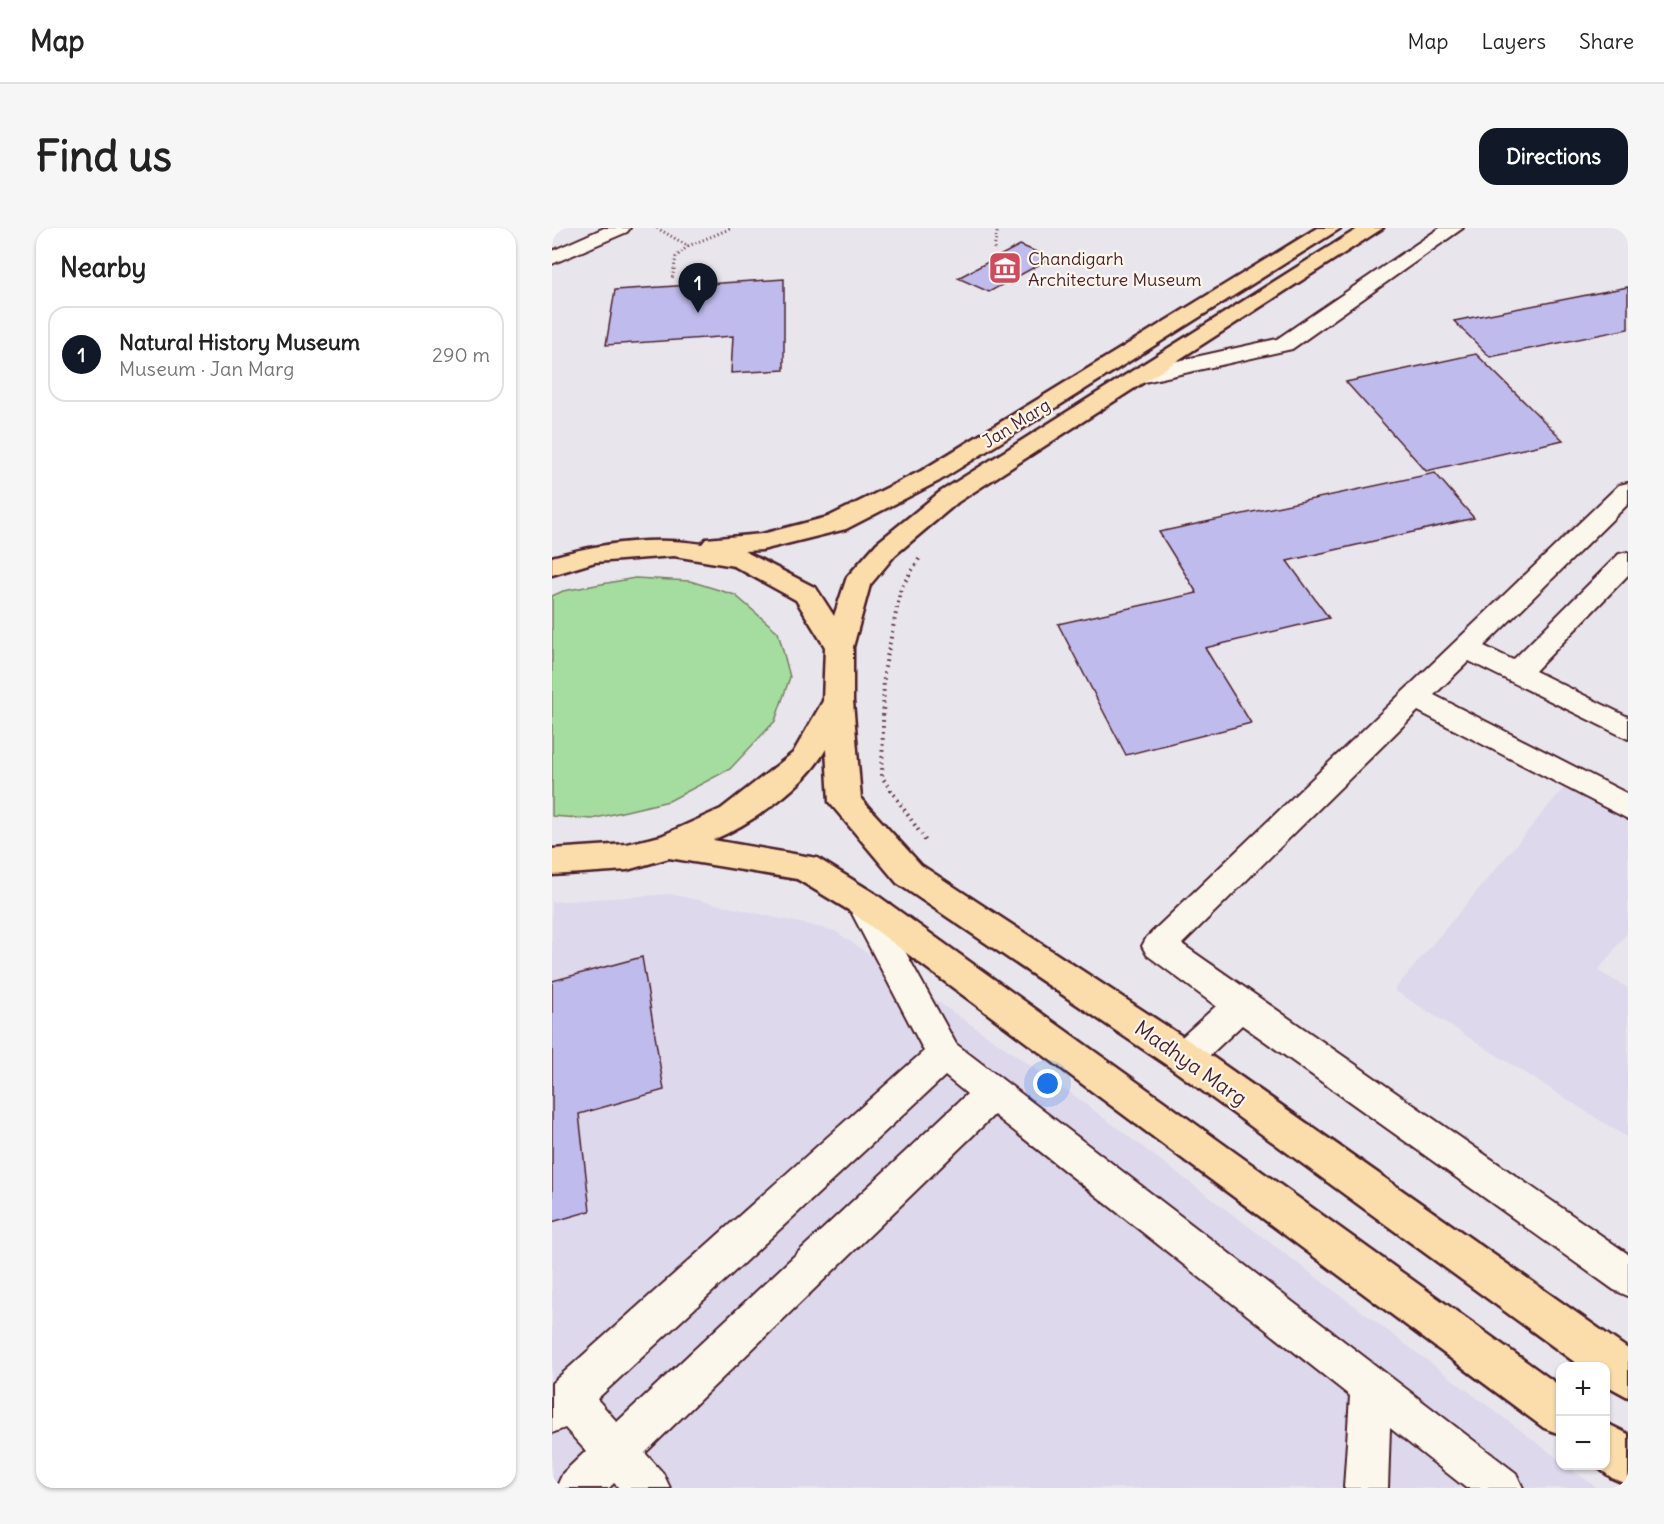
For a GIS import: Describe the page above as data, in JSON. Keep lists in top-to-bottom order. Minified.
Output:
{"streets":{"main road":["Jan Marg","Madhya Marg"]},"crossings":[["Jan Marg","Madhya Marg"]],"places":{"museum":["Chandigarh Architecture Museum"]},"page":{"header":"Map","nav":["Map","Layers","Share"],"buttons":"Directions","title":"Find us","heading":"Nearby","pins":"1","list":[{"mark":"1","name":"Natural History Museum","note":"Museum · Jan Marg","value":"290 m"}],"map_buttons":["+","−"]}}
